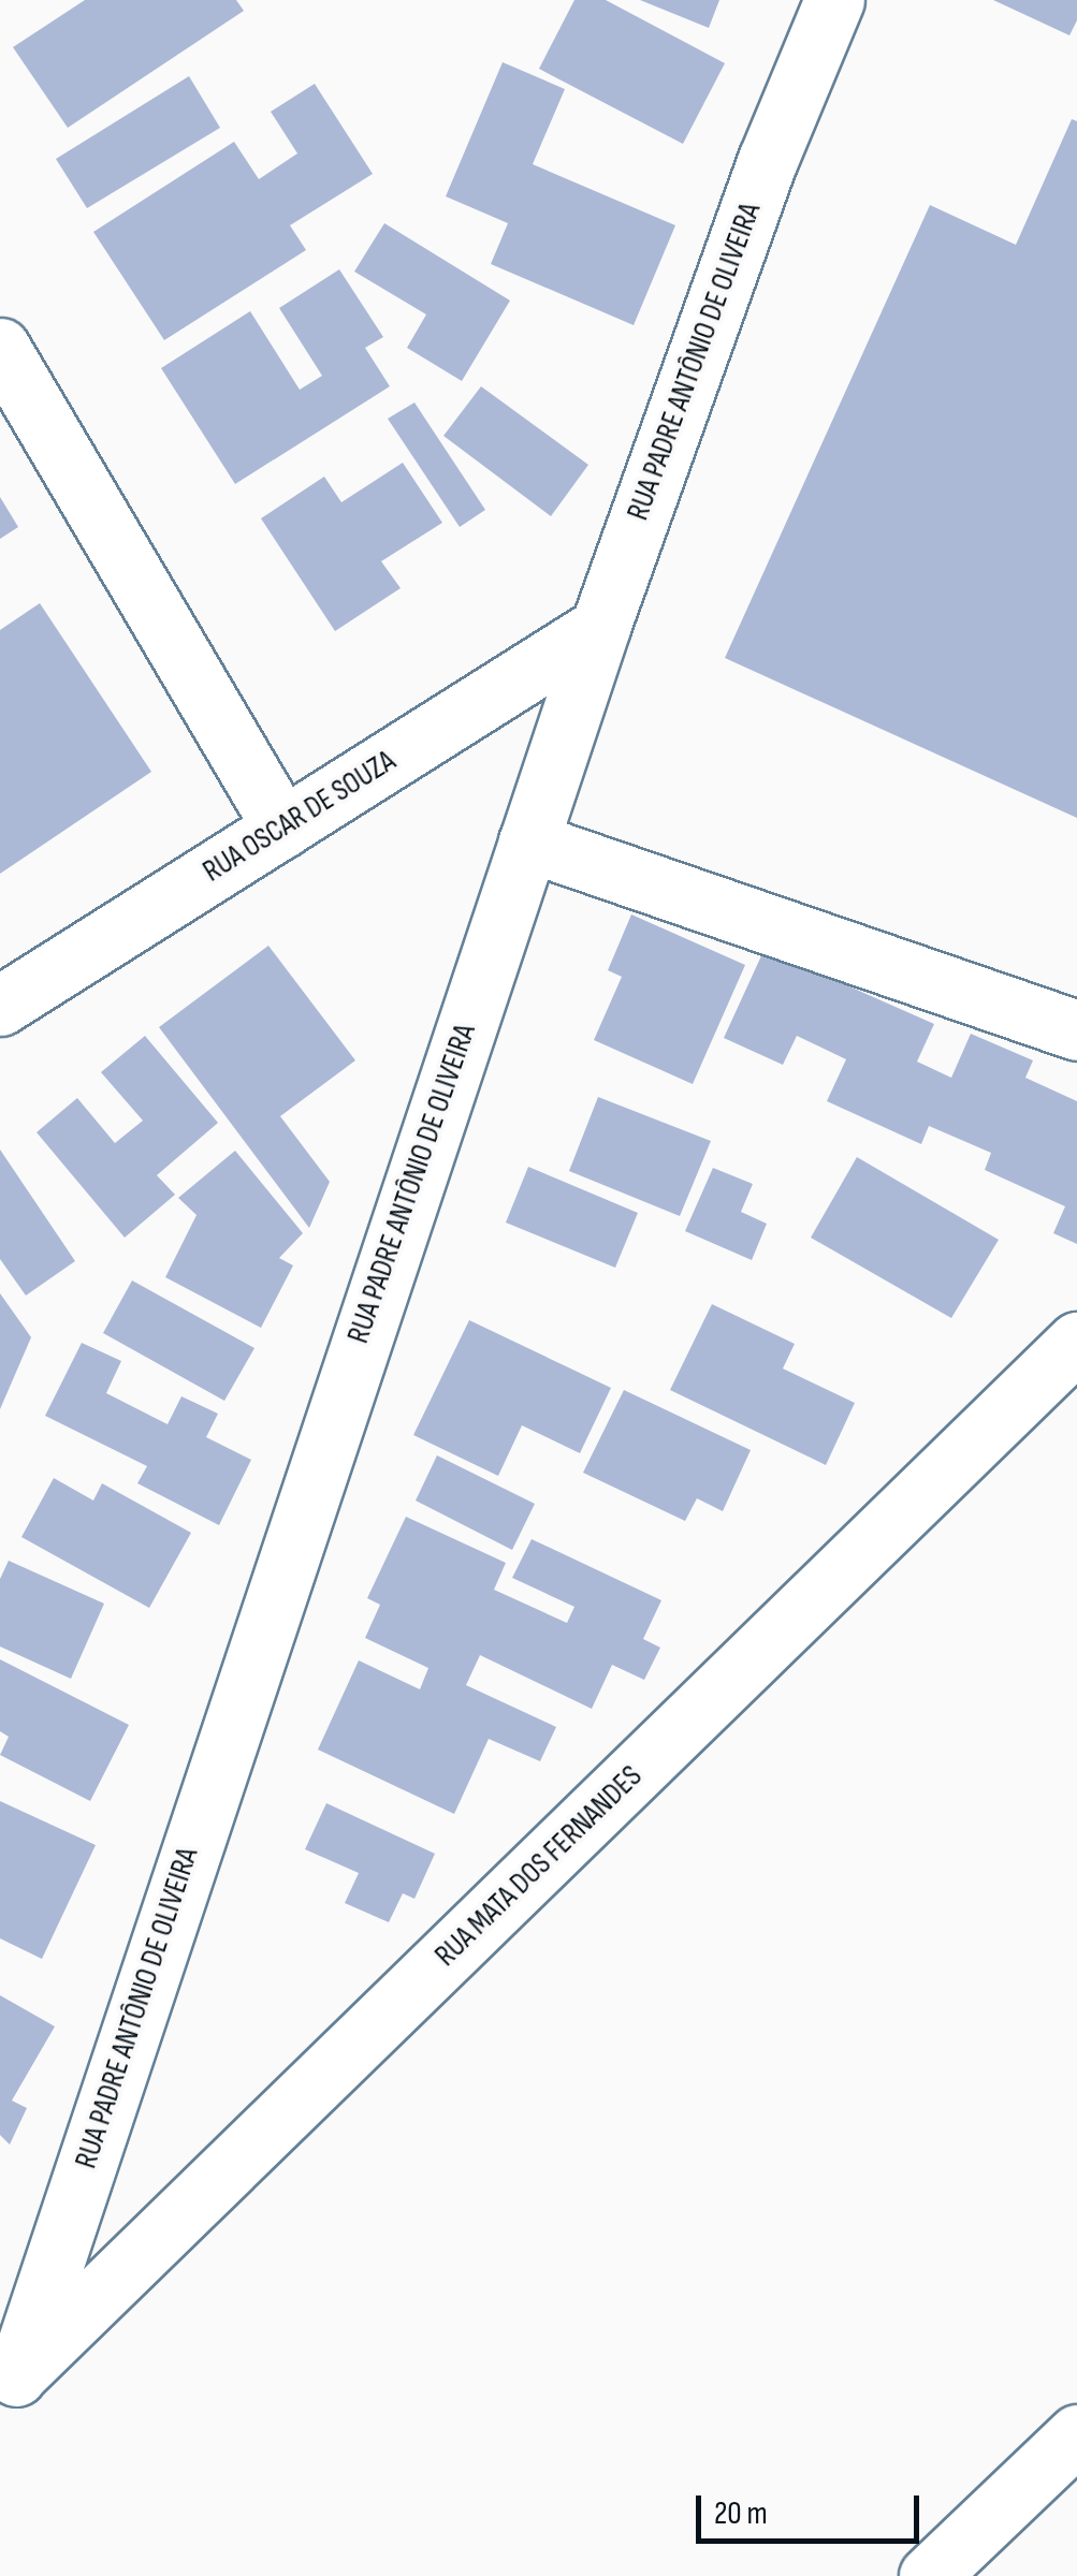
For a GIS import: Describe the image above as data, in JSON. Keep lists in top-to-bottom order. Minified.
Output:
{"streets":{"street":["RUA PADRE ANTÔNIO DE OLIVEIRA","RUA OSCAR DE SOUZA","RUA MATA DOS FERNANDES"]},"crossings":[["RUA PADRE ANTÔNIO DE OLIVEIRA","RUA OSCAR DE SOUZA"],["RUA PADRE ANTÔNIO DE OLIVEIRA","RUA MATA DOS FERNANDES"]],"scale_bar":"20 m"}
